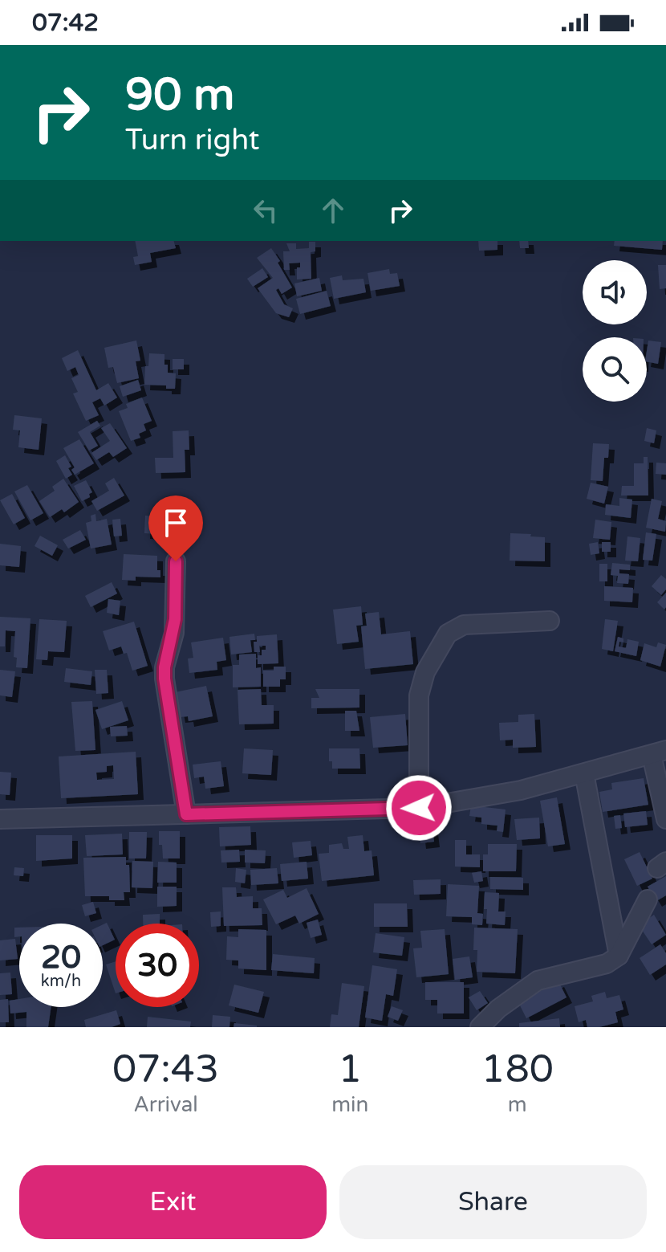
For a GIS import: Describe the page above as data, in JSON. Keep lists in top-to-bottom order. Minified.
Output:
{"page":{"status":"07:42","turn":["90 m","Turn right"],"speed":"20 km/h","limit":"30","eta":["07:43","Arrival","1","min","180","m"],"buttons":["Exit","Share"]}}
